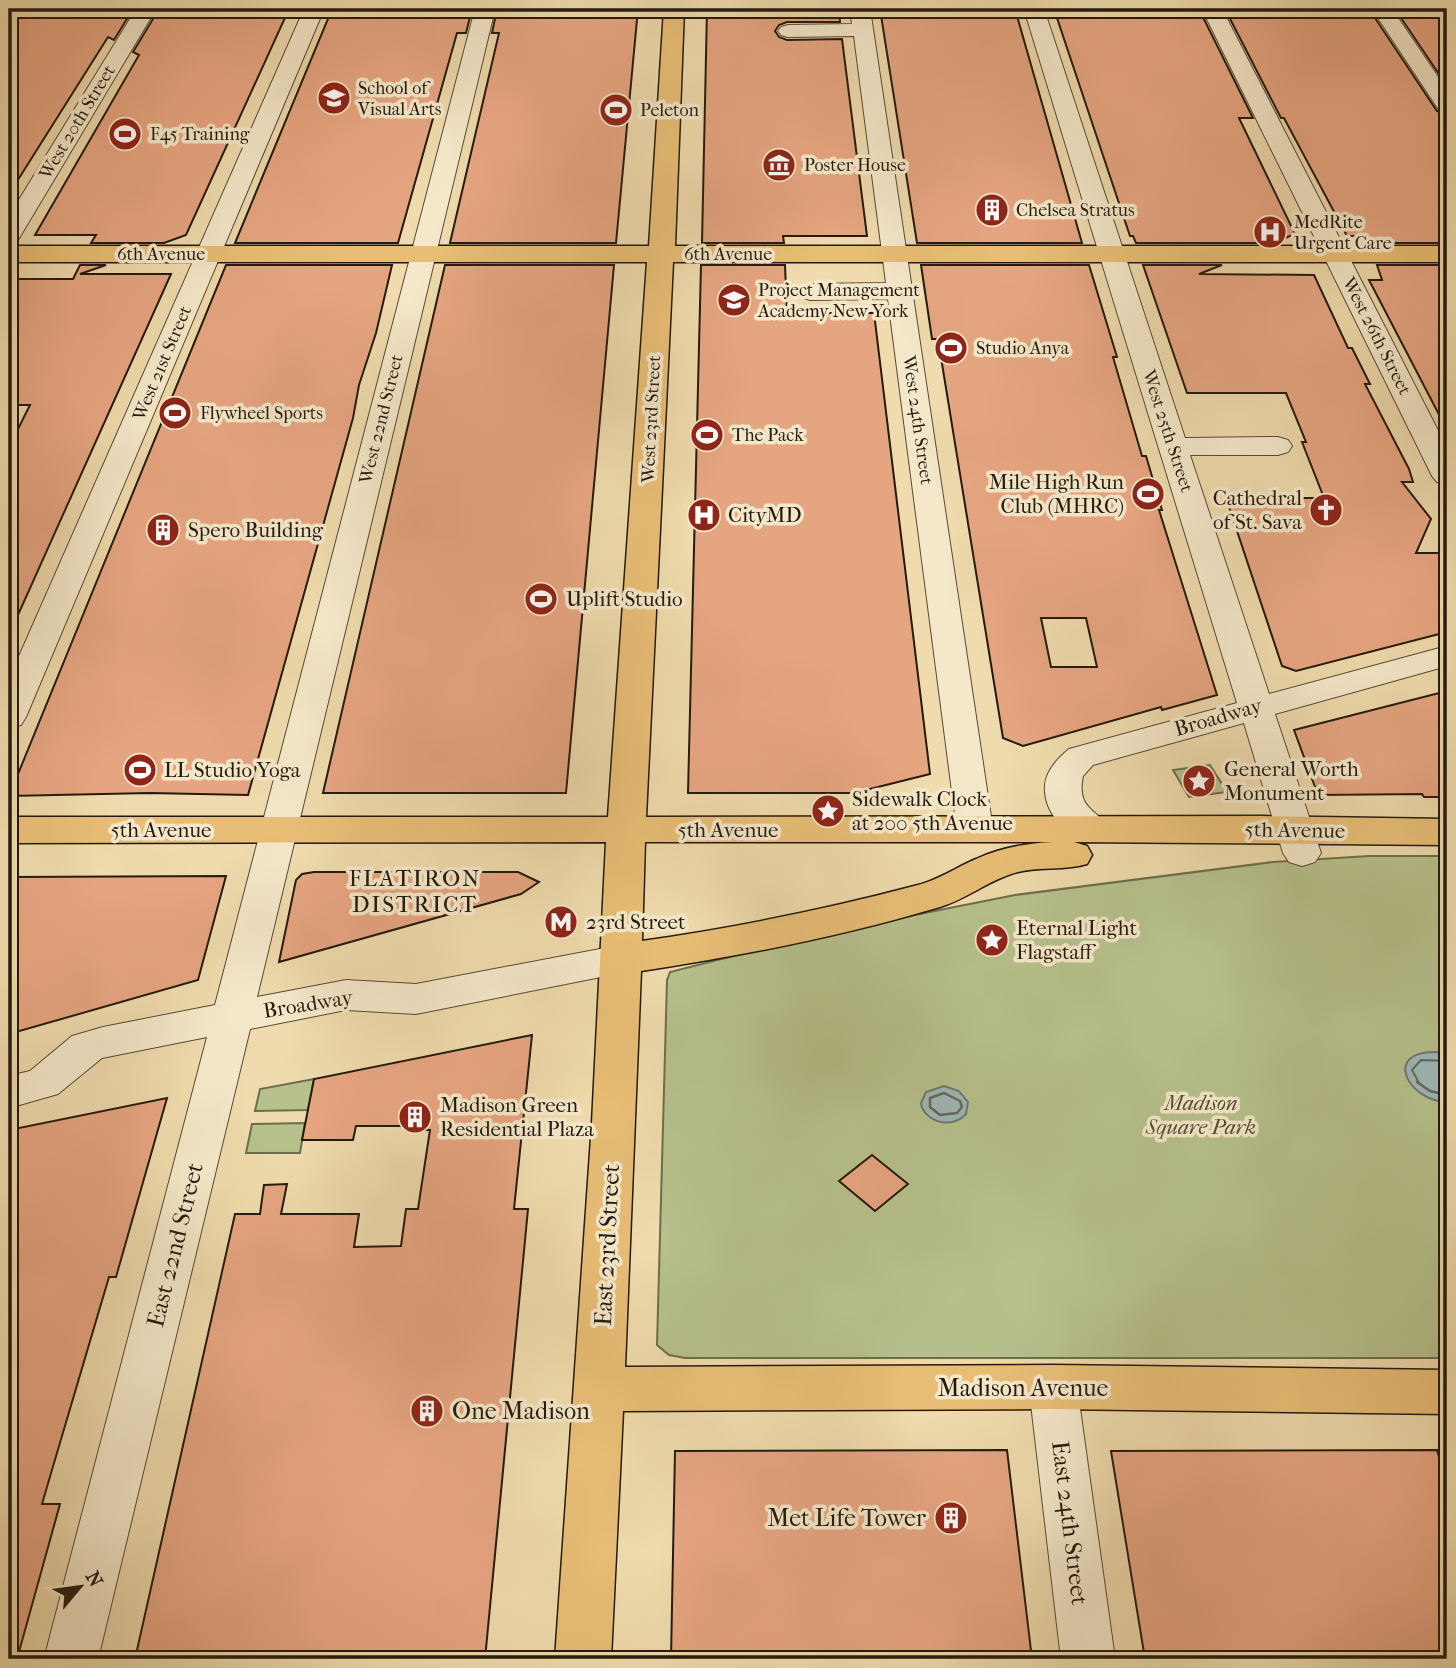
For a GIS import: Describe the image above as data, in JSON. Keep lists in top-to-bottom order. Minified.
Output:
{"streets":{"main road":["6th Avenue","West 23rd Street","5th Avenue","East 23rd Street","Madison Avenue"],"street":["West 20th Street","West 26th Street","West 21st Street","West 22nd Street","West 24th Street","West 25th Street","Broadway","East 22nd Street","East 24th Street"]},"crossings":[["6th Avenue","West 26th Street"],["6th Avenue","West 21st Street"],["6th Avenue","West 22nd Street"],["6th Avenue","West 23rd Street"],["6th Avenue","West 24th Street"],["6th Avenue","West 25th Street"],["West 22nd Street","5th Avenue"],["West 22nd Street","East 22nd Street"],["West 23rd Street","5th Avenue"],["West 23rd Street","East 23rd Street"],["West 24th Street","5th Avenue"],["West 25th Street","Broadway"],["West 25th Street","5th Avenue"],["Broadway","5th Avenue"],["Broadway","East 22nd Street"],["Broadway","East 23rd Street"],["5th Avenue","East 22nd Street"],["5th Avenue","East 23rd Street"],["East 23rd Street","Madison Avenue"],["Madison Avenue","East 24th Street"]],"districts":["FLATIRON DISTRICT"],"parks":["Madison Square Park"],"places":{"school or university":["School of Visual Arts","Project Management Academy New York"],"sports":["Peleton","F45 Training","Studio Anya","Flywheel Sports","The Pack","Mile High Run Club (MHRC)","Uplift Studio","LL Studio Yoga"],"museum":["Poster House"],"building":["Chelsea Stratus","Spero Building","Madison Green Residential Plaza","One Madison","Met Life Tower"],"hospital":["MedRite Urgent Care","CityMD"],"church":["Cathedral of St. Sava"],"place":["General Worth Monument","Sidewalk Clock at 200 5th Avenue","Eternal Light Flagstaff"],"metro station":["23rd Street"]},"north":"top right"}
